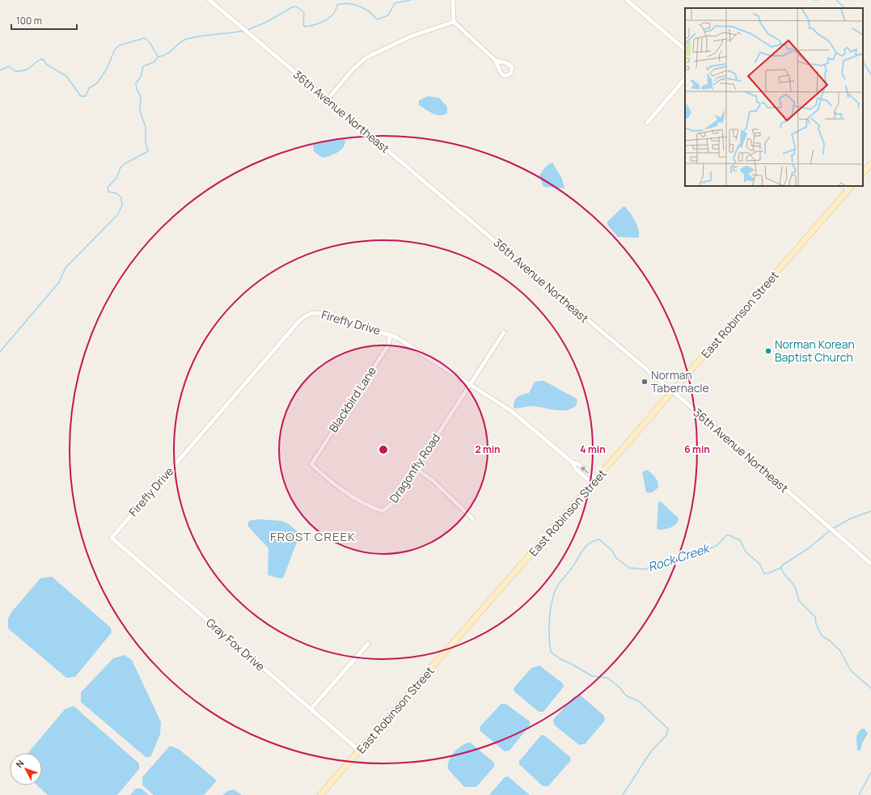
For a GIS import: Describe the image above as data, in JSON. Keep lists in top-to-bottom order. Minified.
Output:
{"streets":{"street":["36th Avenue Northeast","East Robinson Street","Firefly Drive","Blackbird Lane","Dragonfly Road","Gray Fox Drive"]},"crossings":[["36th Avenue Northeast","East Robinson Street"],["East Robinson Street","Firefly Drive"],["East Robinson Street","Gray Fox Drive"],["Firefly Drive","Blackbird Lane"],["Firefly Drive","Dragonfly Road"],["Firefly Drive","Gray Fox Drive"],["Blackbird Lane","Dragonfly Road"]],"districts":["FROST CREEK"],"water":["Rock Creek"],"places":["Norman Korean Baptist Church","Norman Tabernacle"],"scale_bar":"100 m","north":"top left","rings":["2 min","4 min","6 min"]}
